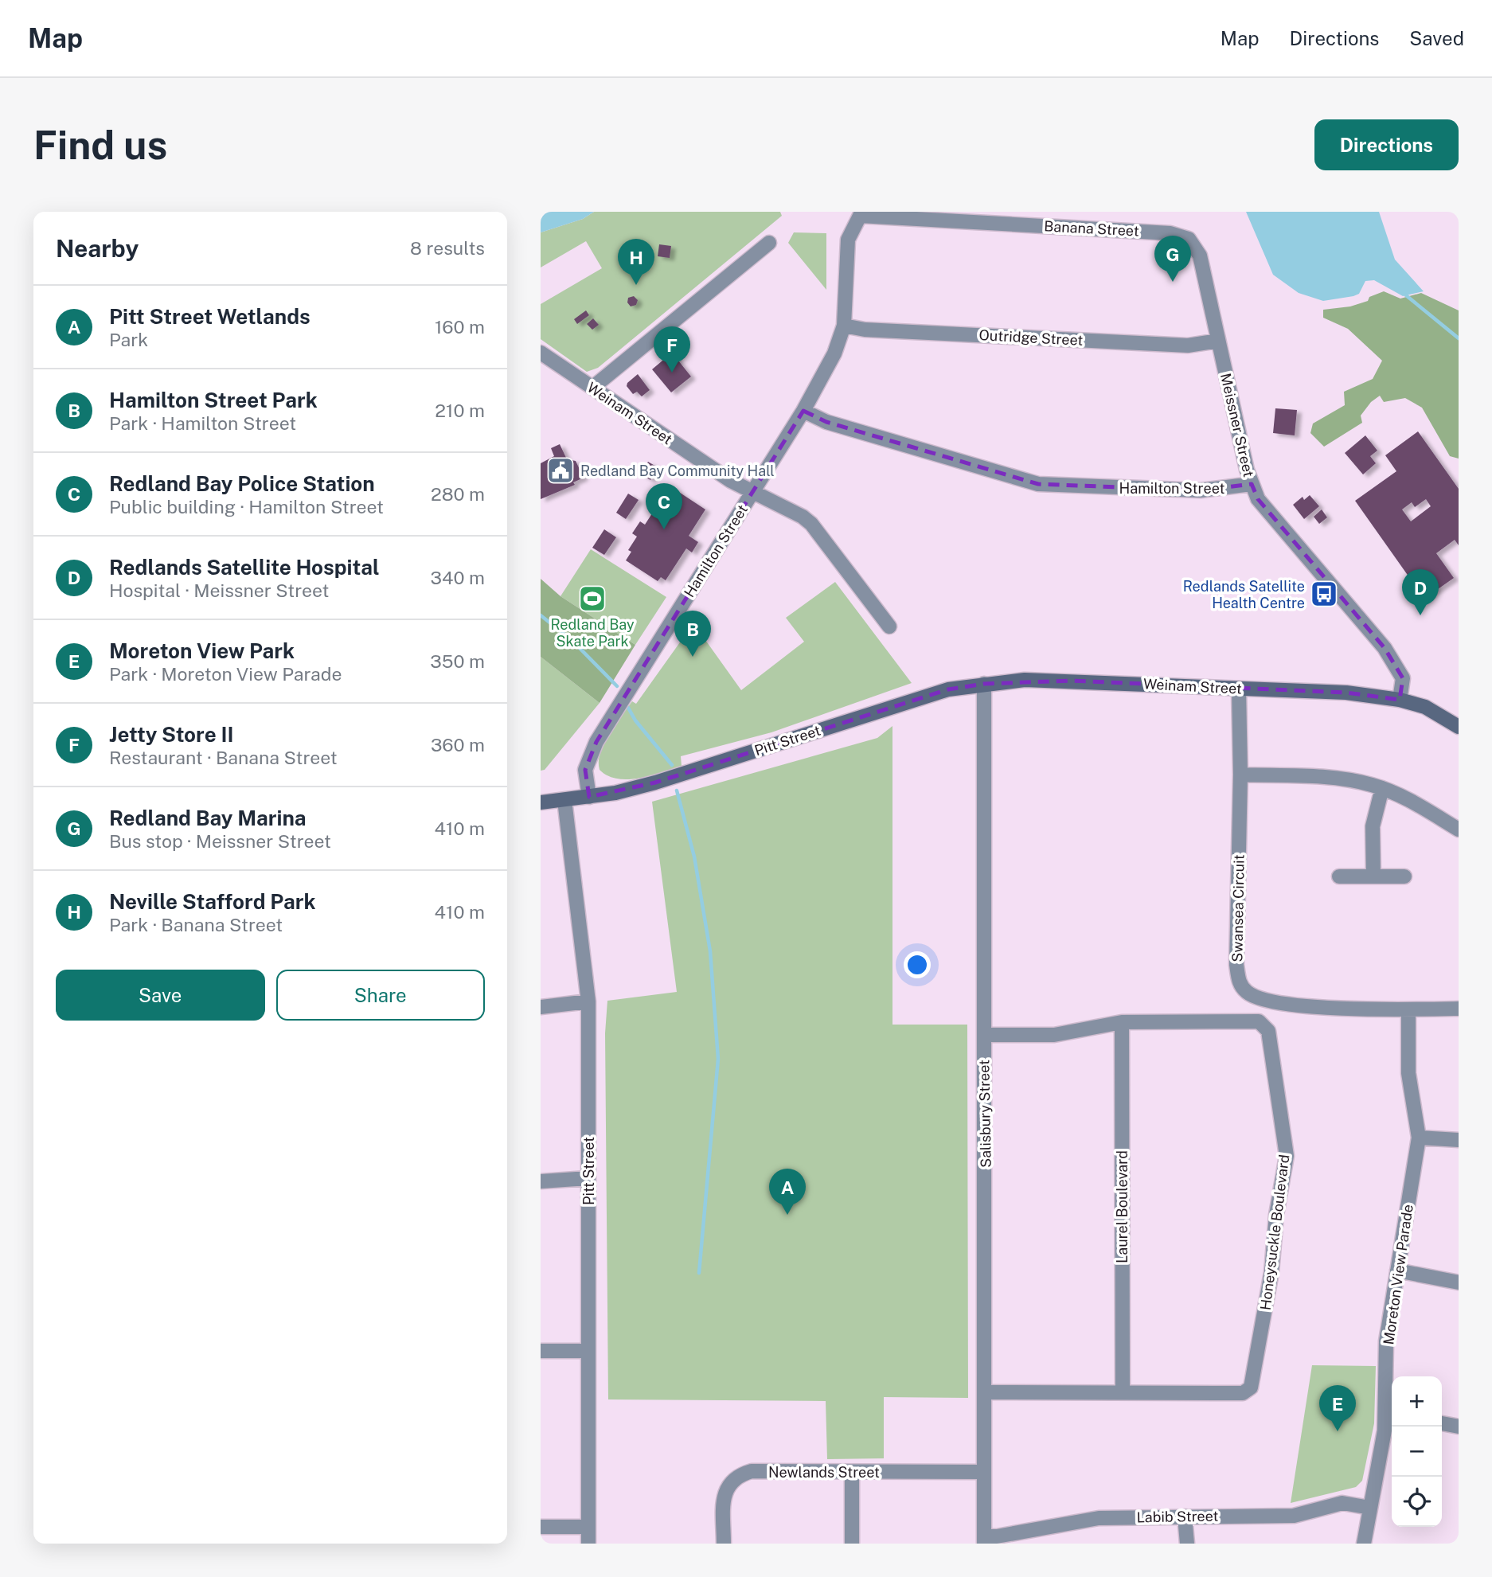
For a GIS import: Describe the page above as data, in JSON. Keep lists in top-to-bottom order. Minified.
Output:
{"streets":{"street":["Banana Street","Outridge Street","Weinam Street","Meissner Street","Hamilton Street","Pitt Street","Swansea Circuit","Salisbury Street","Laurel Boulevard","Honeysuckle Boulevard","Moreton View Parade","Newlands Street","Labib Street"]},"crossings":[["Banana Street","Meissner Street"],["Banana Street","Hamilton Street"],["Outridge Street","Meissner Street"],["Outridge Street","Hamilton Street"],["Weinam Street","Meissner Street"],["Weinam Street","Hamilton Street"],["Weinam Street","Pitt Street"],["Weinam Street","Swansea Circuit"],["Weinam Street","Salisbury Street"],["Meissner Street","Hamilton Street"],["Hamilton Street","Pitt Street"],["Pitt Street","Salisbury Street"],["Swansea Circuit","Moreton View Parade"],["Salisbury Street","Honeysuckle Boulevard"],["Salisbury Street","Newlands Street"],["Salisbury Street","Labib Street"],["Laurel Boulevard","Honeysuckle Boulevard"],["Moreton View Parade","Labib Street"]],"places":{"public building":["Redland Bay Community Hall"],"bus stop":["Redlands Satellite Health Centre"],"sports":["Redland Bay Skate Park"]},"page":{"header":"Map","nav":["Map","Directions","Saved"],"buttons":["Directions",["Save","Share"]],"title":"Find us","heading":["Nearby","8 results"],"pins":["G","H","F","C","D","B","A","E"],"list":[{"mark":"A","name":"Pitt Street Wetlands","note":"Park","value":"160 m"},{"mark":"B","name":"Hamilton Street Park","note":"Park · Hamilton Street","value":"210 m"},{"mark":"C","name":"Redland Bay Police Station","note":"Public building · Hamilton Street","value":"280 m"},{"mark":"D","name":"Redlands Satellite Hospital","note":"Hospital · Meissner Street","value":"340 m"},{"mark":"E","name":"Moreton View Park","note":"Park · Moreton View Parade","value":"350 m"},{"mark":"F","name":"Jetty Store II","note":"Restaurant · Banana Street","value":"360 m"},{"mark":"G","name":"Redland Bay Marina","note":"Bus stop · Meissner Street","value":"410 m"},{"mark":"H","name":"Neville Stafford Park","note":"Park · Banana Street","value":"410 m"}],"map_buttons":["+","−"]}}
